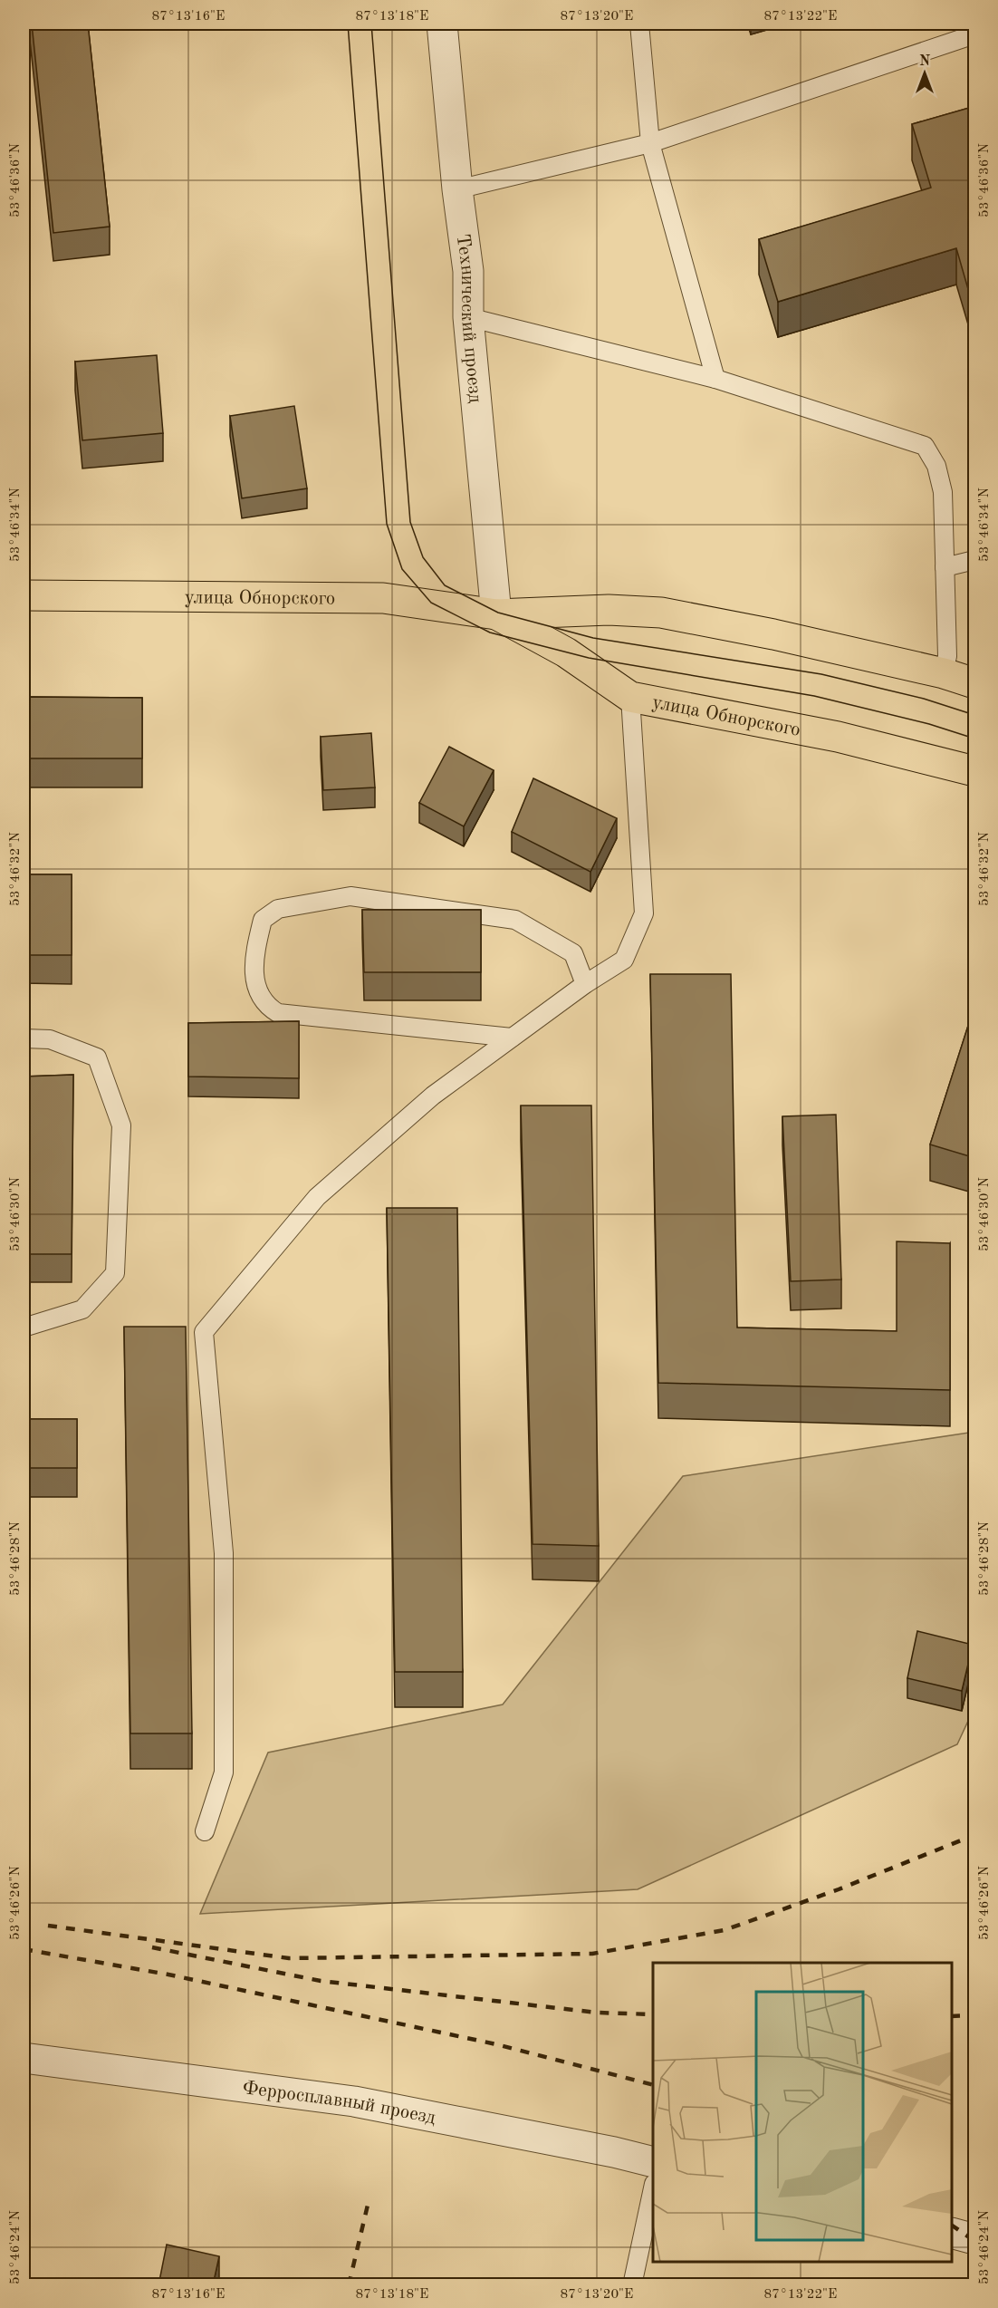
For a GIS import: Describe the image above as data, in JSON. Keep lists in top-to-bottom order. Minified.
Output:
{"streets":{"main road":["улица Обнорского"],"street":["Технический проезд","Ферросплавный проезд"]},"crossings":[["Технический проезд","улица Обнорского"]],"north":"top","coordinates":["87°13'16\"E","87°13'18\"E","87°13'20\"E","87°13'22\"E","53°46'36\"N","53°46'34\"N","53°46'32\"N","53°46'30\"N","53°46'28\"N","53°46'26\"N","53°46'24\"N"]}
